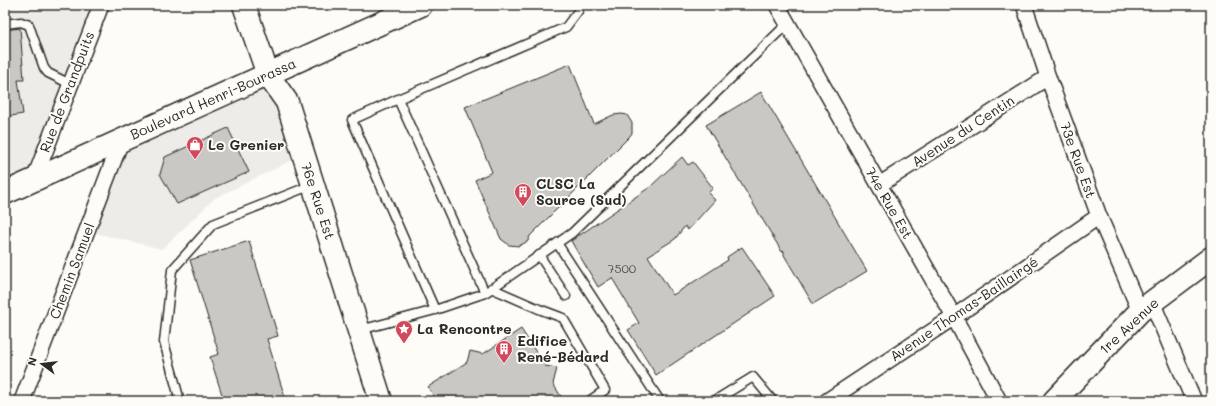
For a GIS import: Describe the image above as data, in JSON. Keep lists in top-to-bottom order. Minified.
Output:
{"streets":{"street":["Rue de Grandpuits","Boulevard Henri-Bourassa","Avenue du Centin","73e Rue Est","76e Rue Est","74e Rue Est","Chemin Samuel","Avenue Thomas-Baillairgé","1re Avenue"]},"crossings":[["Rue de Grandpuits","Boulevard Henri-Bourassa"],["Boulevard Henri-Bourassa","76e Rue Est"],["Boulevard Henri-Bourassa","Chemin Samuel"],["Avenue du Centin","73e Rue Est"],["Avenue du Centin","74e Rue Est"],["73e Rue Est","Avenue Thomas-Baillairgé"],["73e Rue Est","1re Avenue"],["74e Rue Est","Avenue Thomas-Baillairgé"]],"places":{"shop":["Le Grenier"],"building":["CLSC La Source (Sud)","Edifice René-Bédard"],"place":["La Rencontre"]},"house_numbers":["7500"],"north":"left"}
